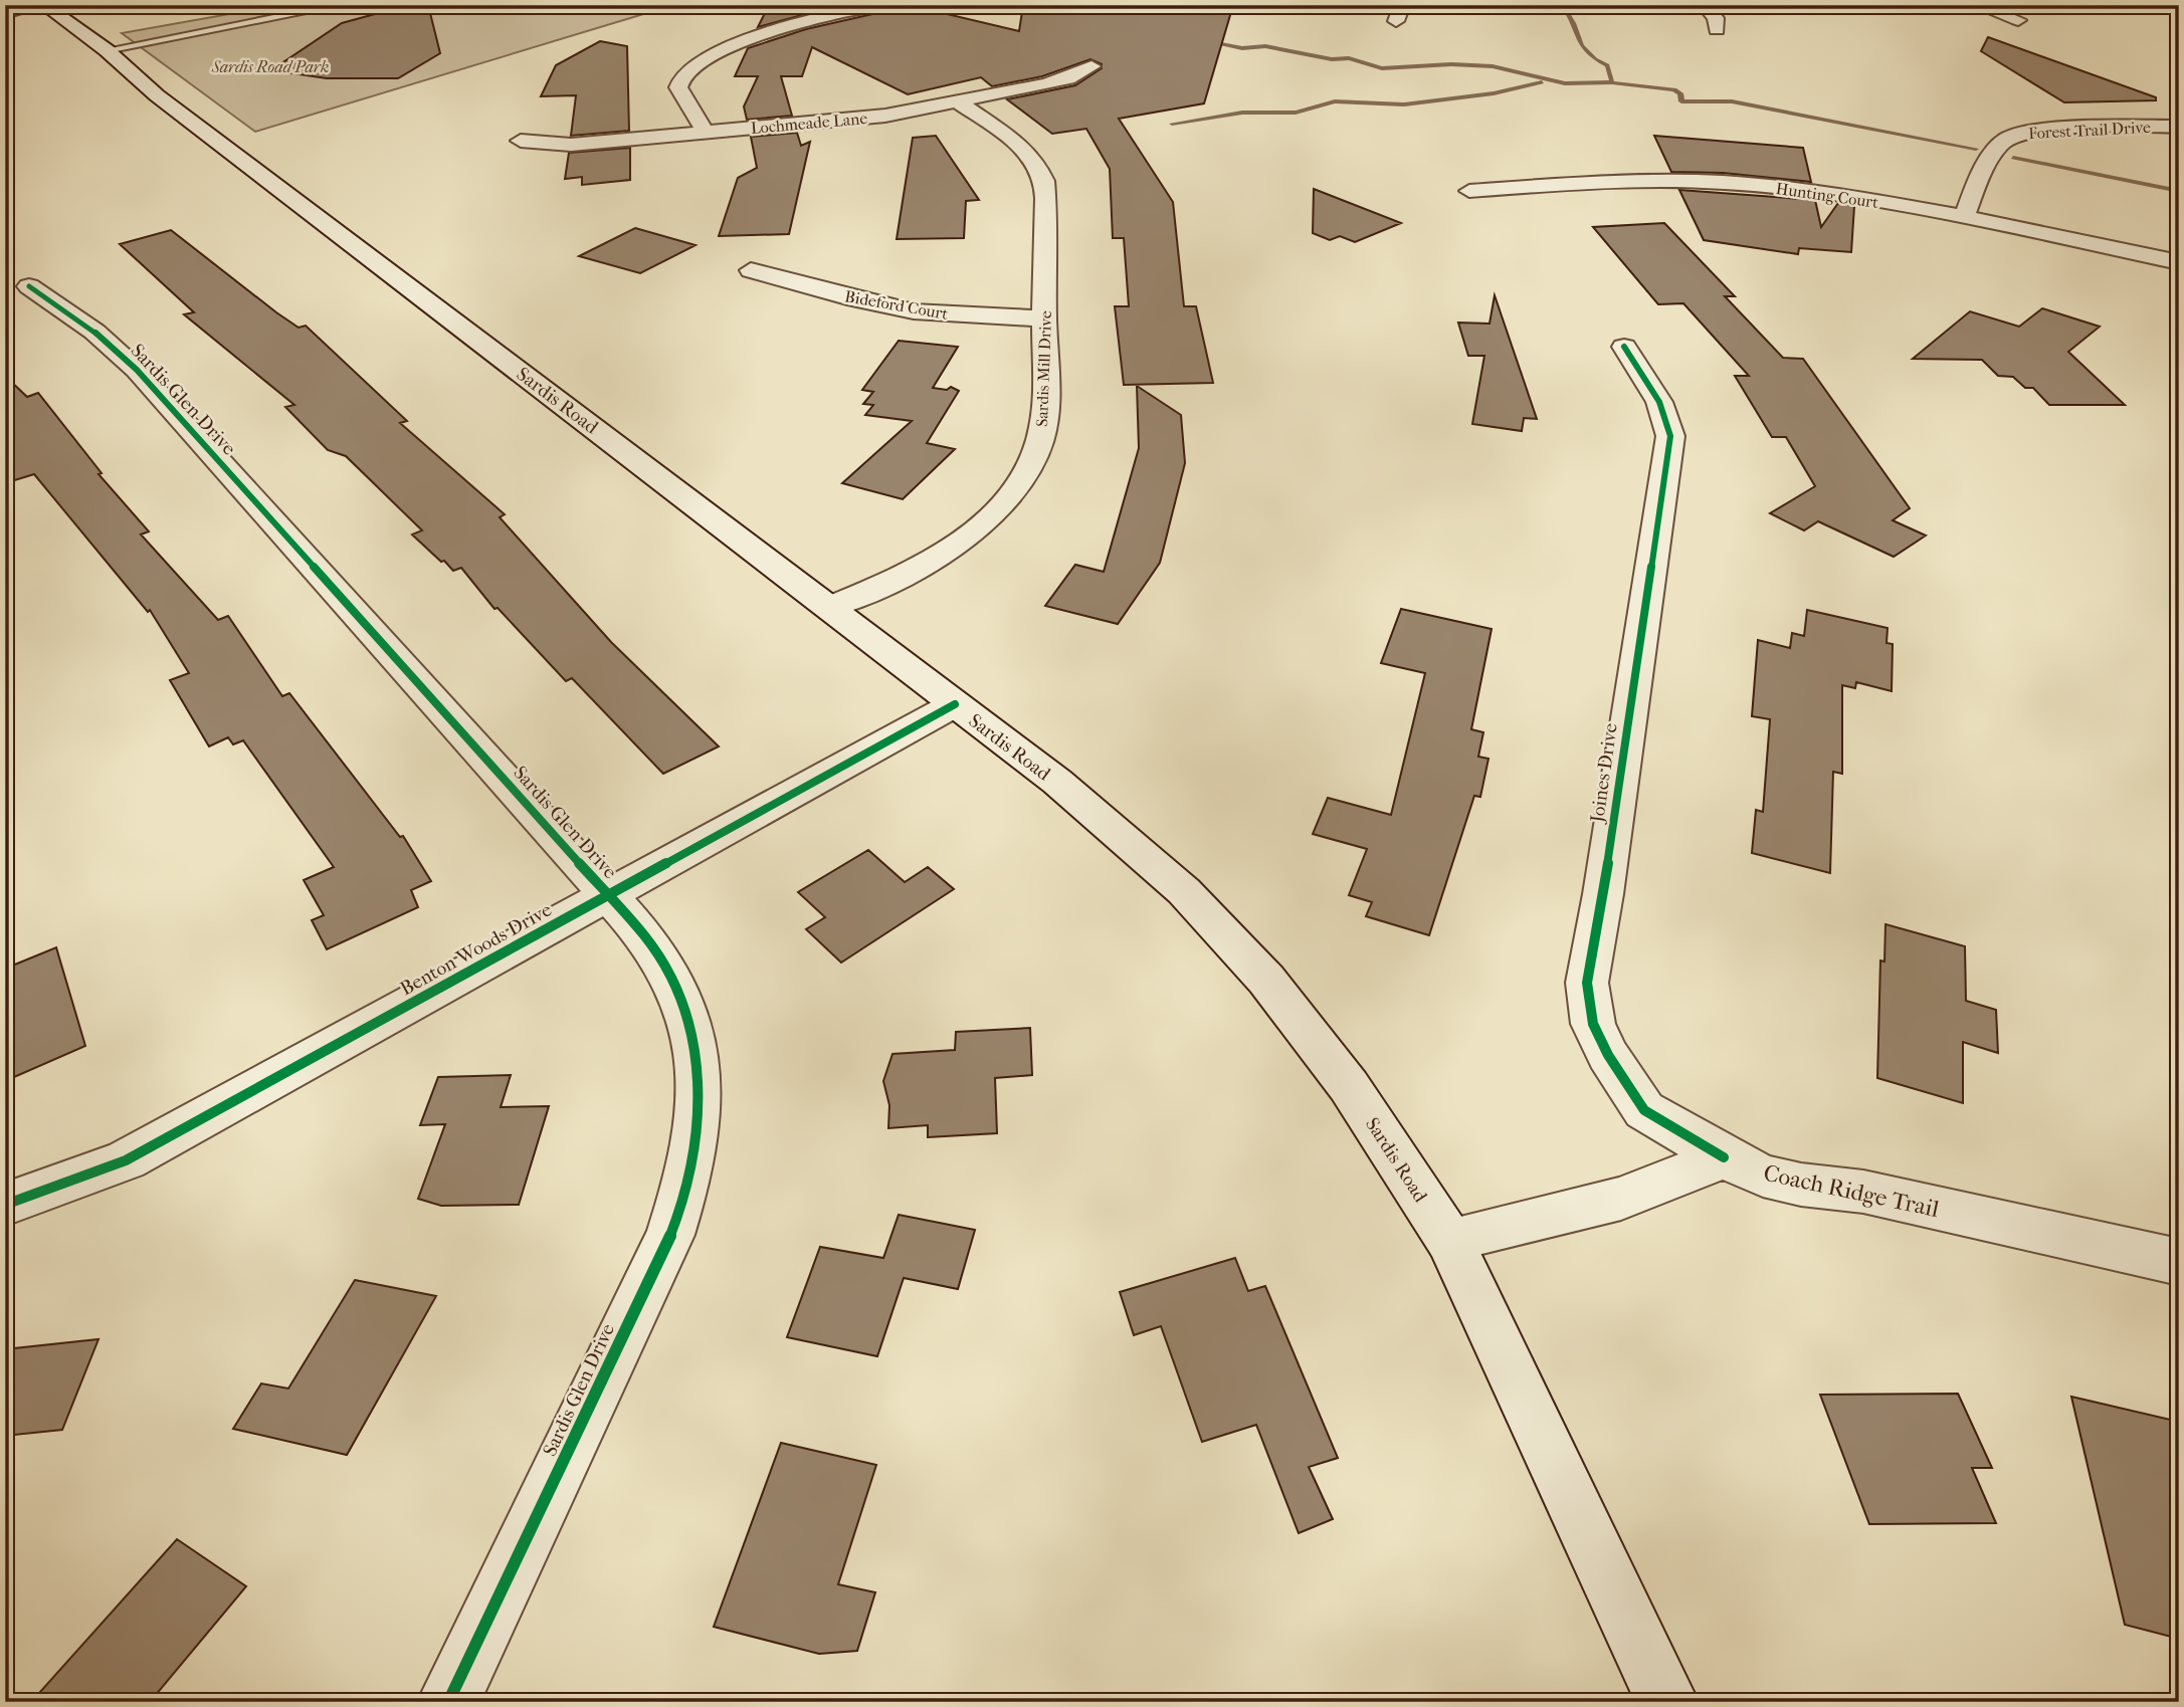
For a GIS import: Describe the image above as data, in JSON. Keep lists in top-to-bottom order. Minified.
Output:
{"streets":{"street":["Lochmeade Lane","Forest Trail Drive","Hunting Court","Bideford Court","Sardis Mill Drive","Sardis Glen Drive","Sardis Road","Joines Drive","Benton Woods Drive","Coach Ridge Trail"]},"crossings":[["Lochmeade Lane","Sardis Mill Drive"],["Forest Trail Drive","Hunting Court"],["Bideford Court","Sardis Mill Drive"],["Sardis Mill Drive","Sardis Road"],["Sardis Glen Drive","Benton Woods Drive"],["Sardis Road","Benton Woods Drive"],["Joines Drive","Coach Ridge Trail"]],"parks":["Sardis Road Park"]}
